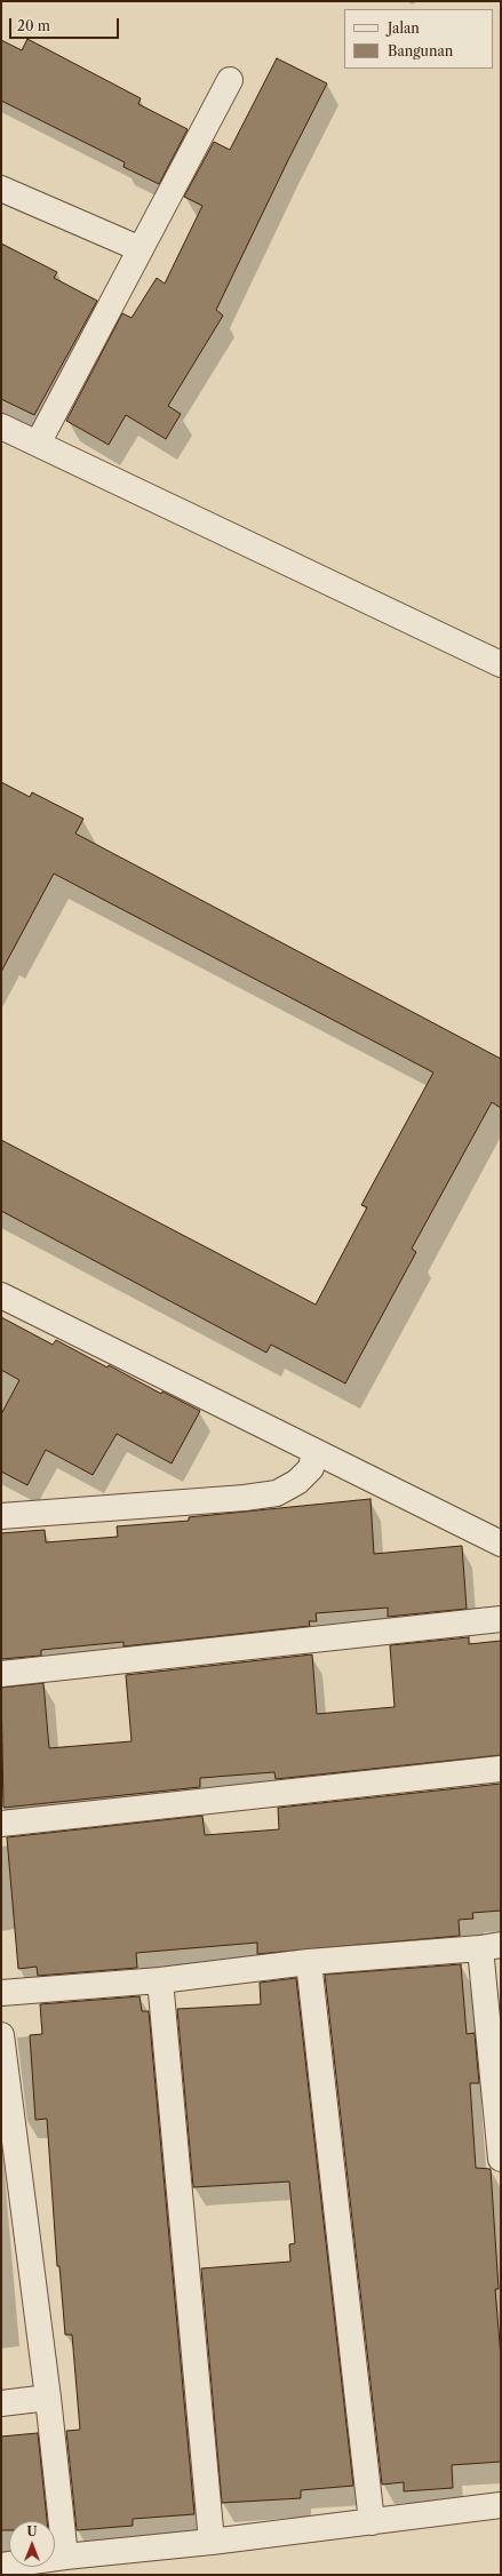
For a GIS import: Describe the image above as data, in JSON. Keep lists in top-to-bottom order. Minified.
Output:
{"legend":["Jalan","Bangunan"],"scale_bar":"20 m","north":"top"}
